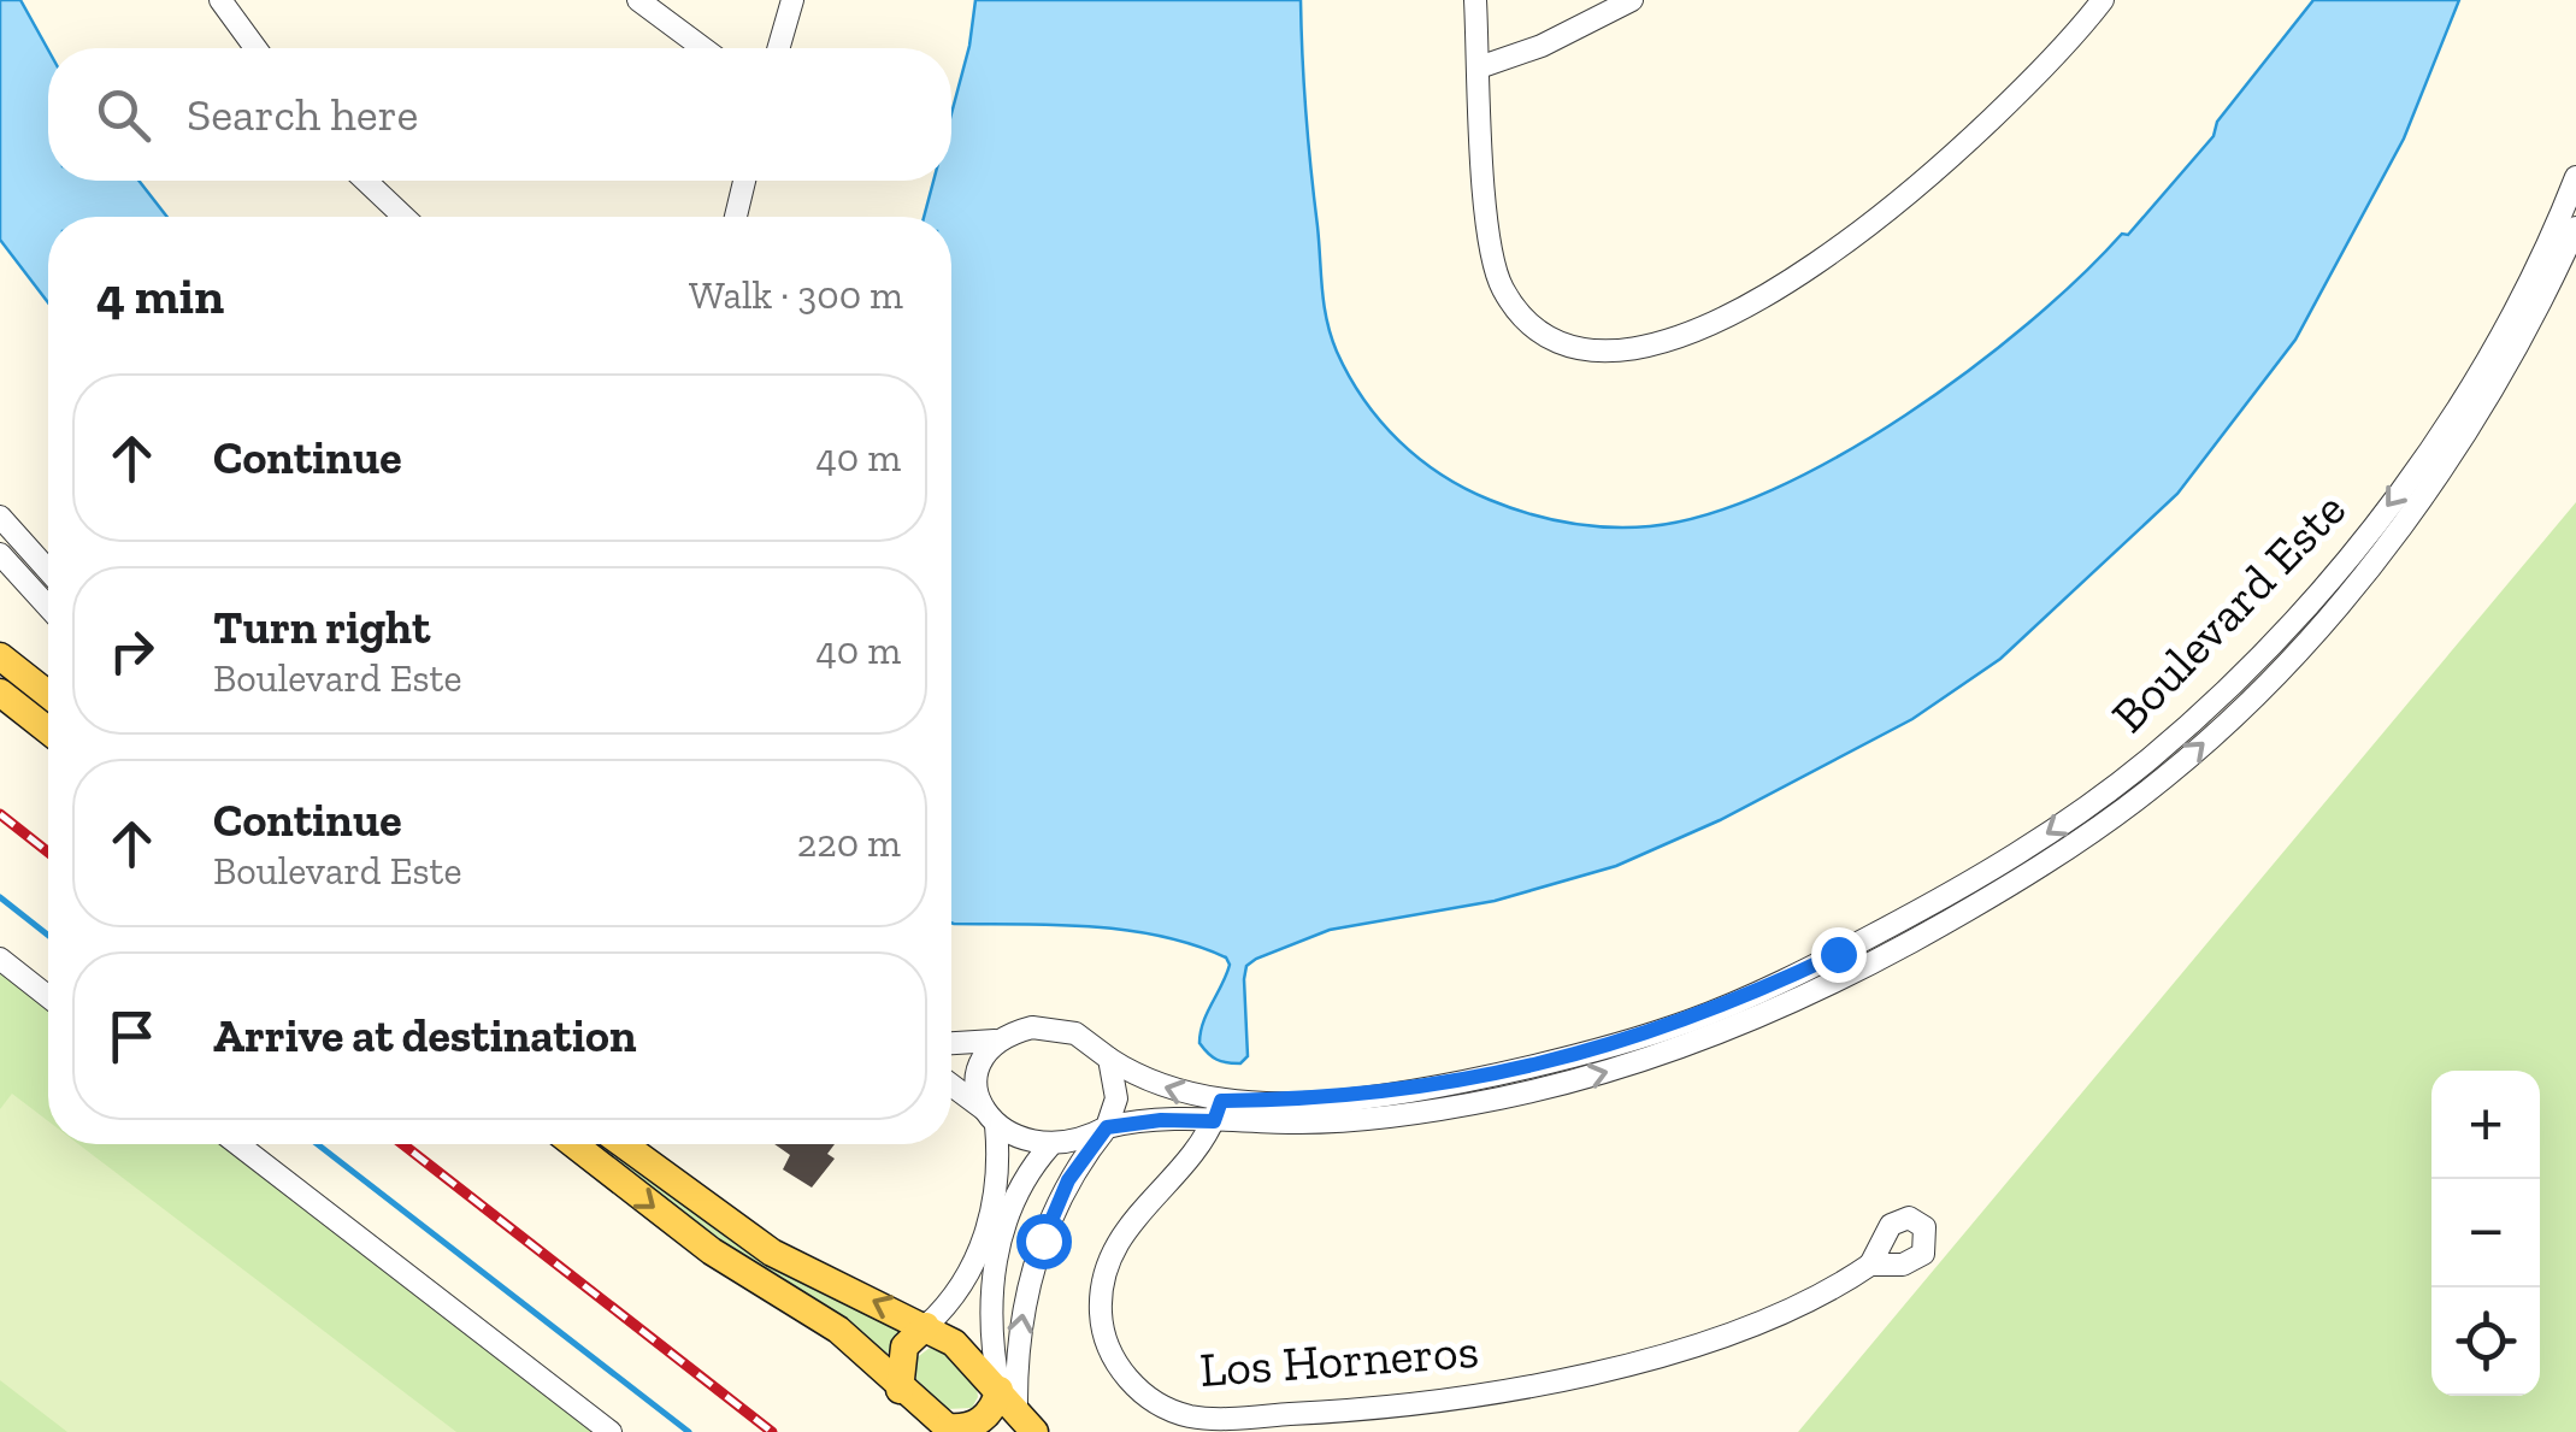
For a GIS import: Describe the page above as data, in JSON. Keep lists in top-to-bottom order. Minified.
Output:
{"streets":{"street":["Boulevard Este","Los Horneros"]},"crossings":[["Boulevard Este","Los Horneros"]],"page":{"search":"Search here","heading":["4 min","Walk · 300 m"],"list":[["Continue","40 m"],["Turn right","Boulevard Este","40 m"],["Continue","Boulevard Este","220 m"],"Arrive at destination"],"map_buttons":["+","−"]}}
